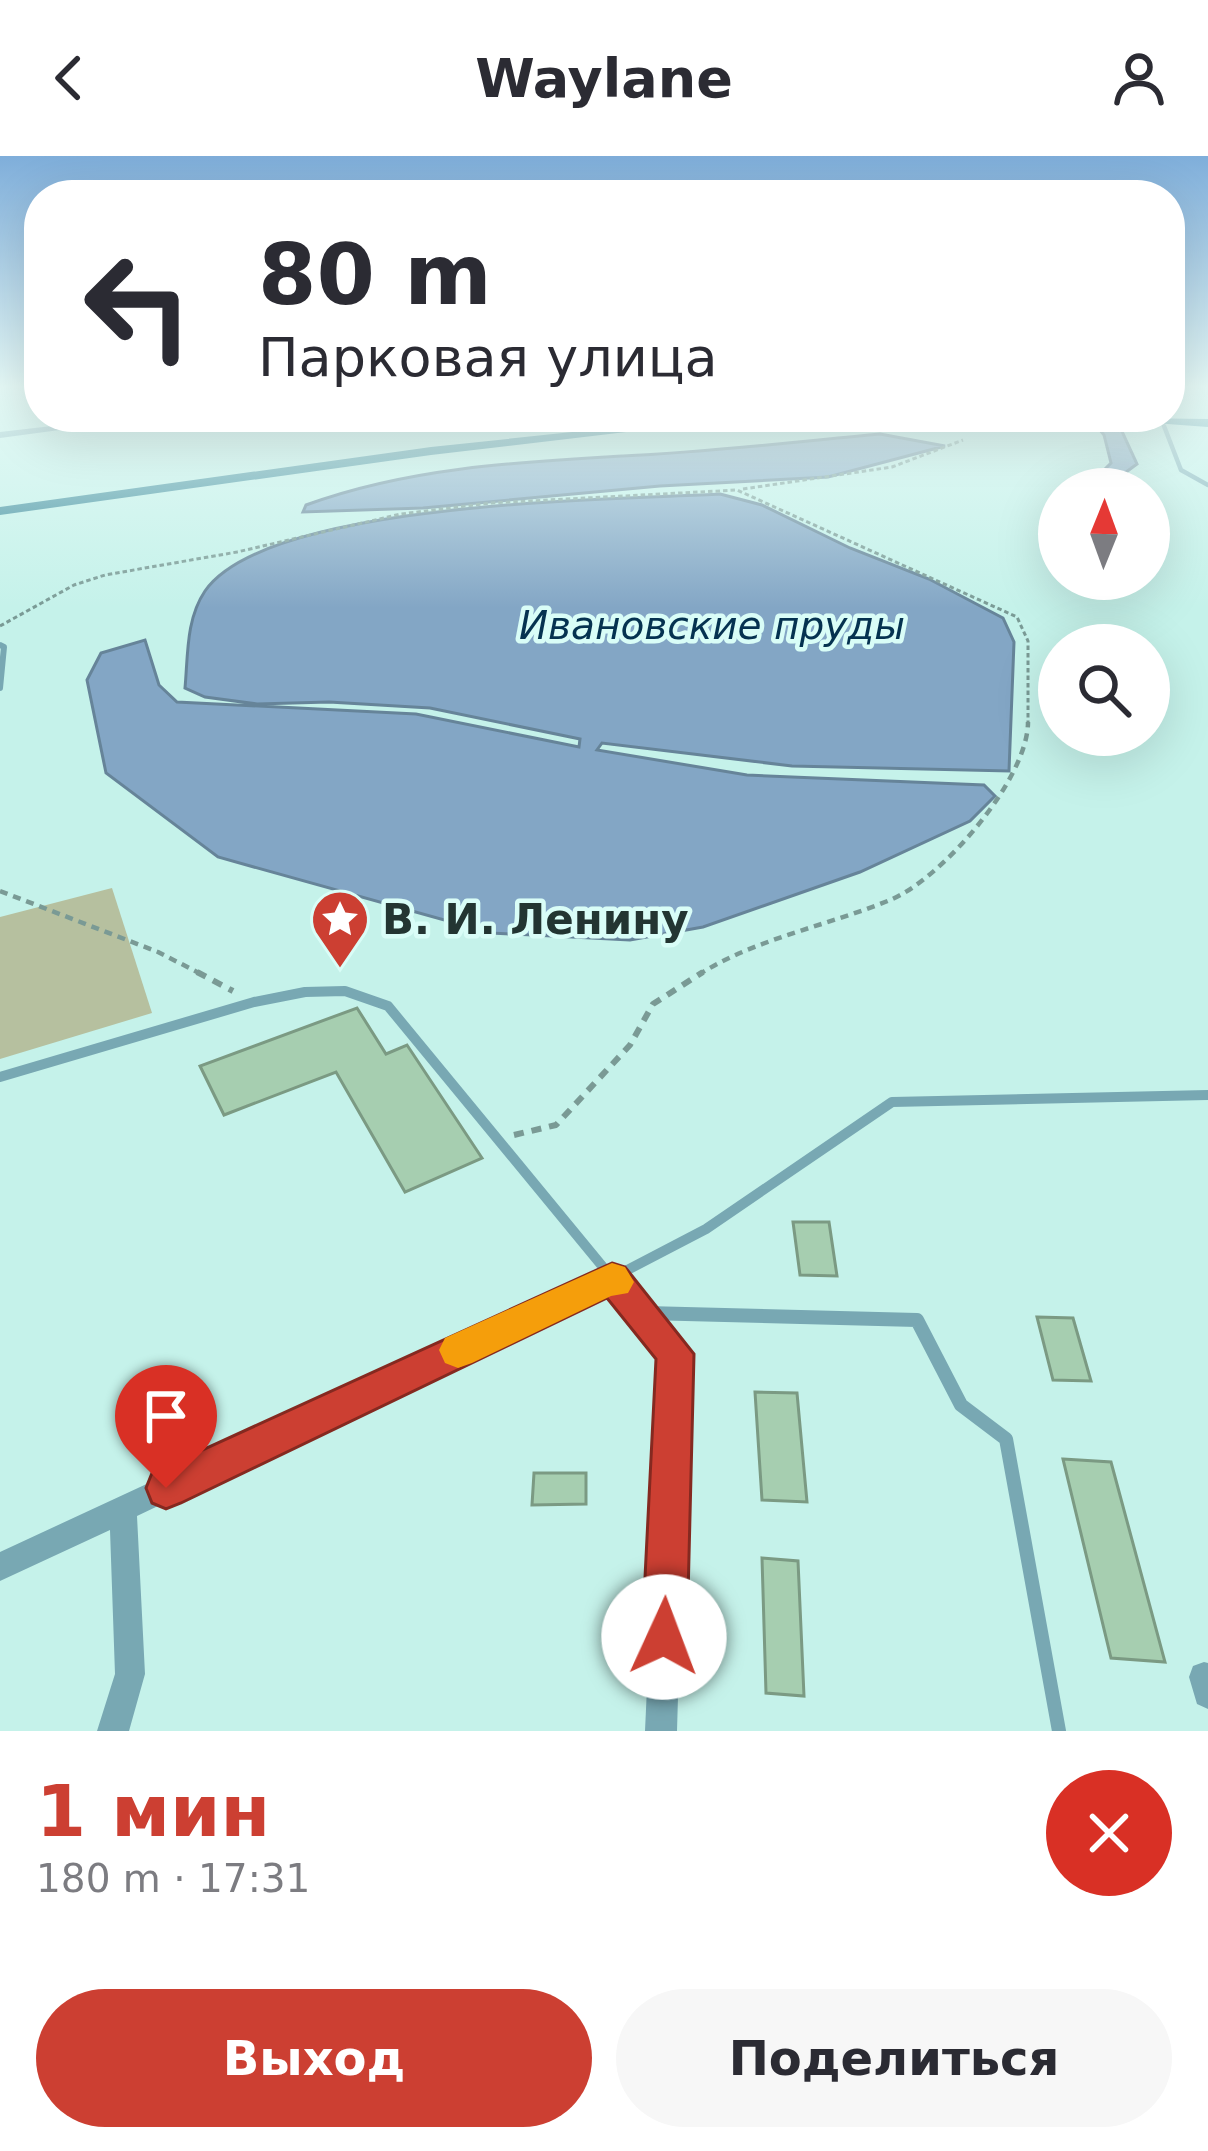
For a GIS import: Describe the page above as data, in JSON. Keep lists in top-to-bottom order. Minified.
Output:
{"water":["Ивановские пруды"],"places":{"place":["В. И. Ленину"]},"north":"top","page":{"header":"Waylane","turn":["80 m","Парковая улица"],"heading":["1 мин","180 m · 17:31"],"buttons":["Выход","Поделиться"]}}
